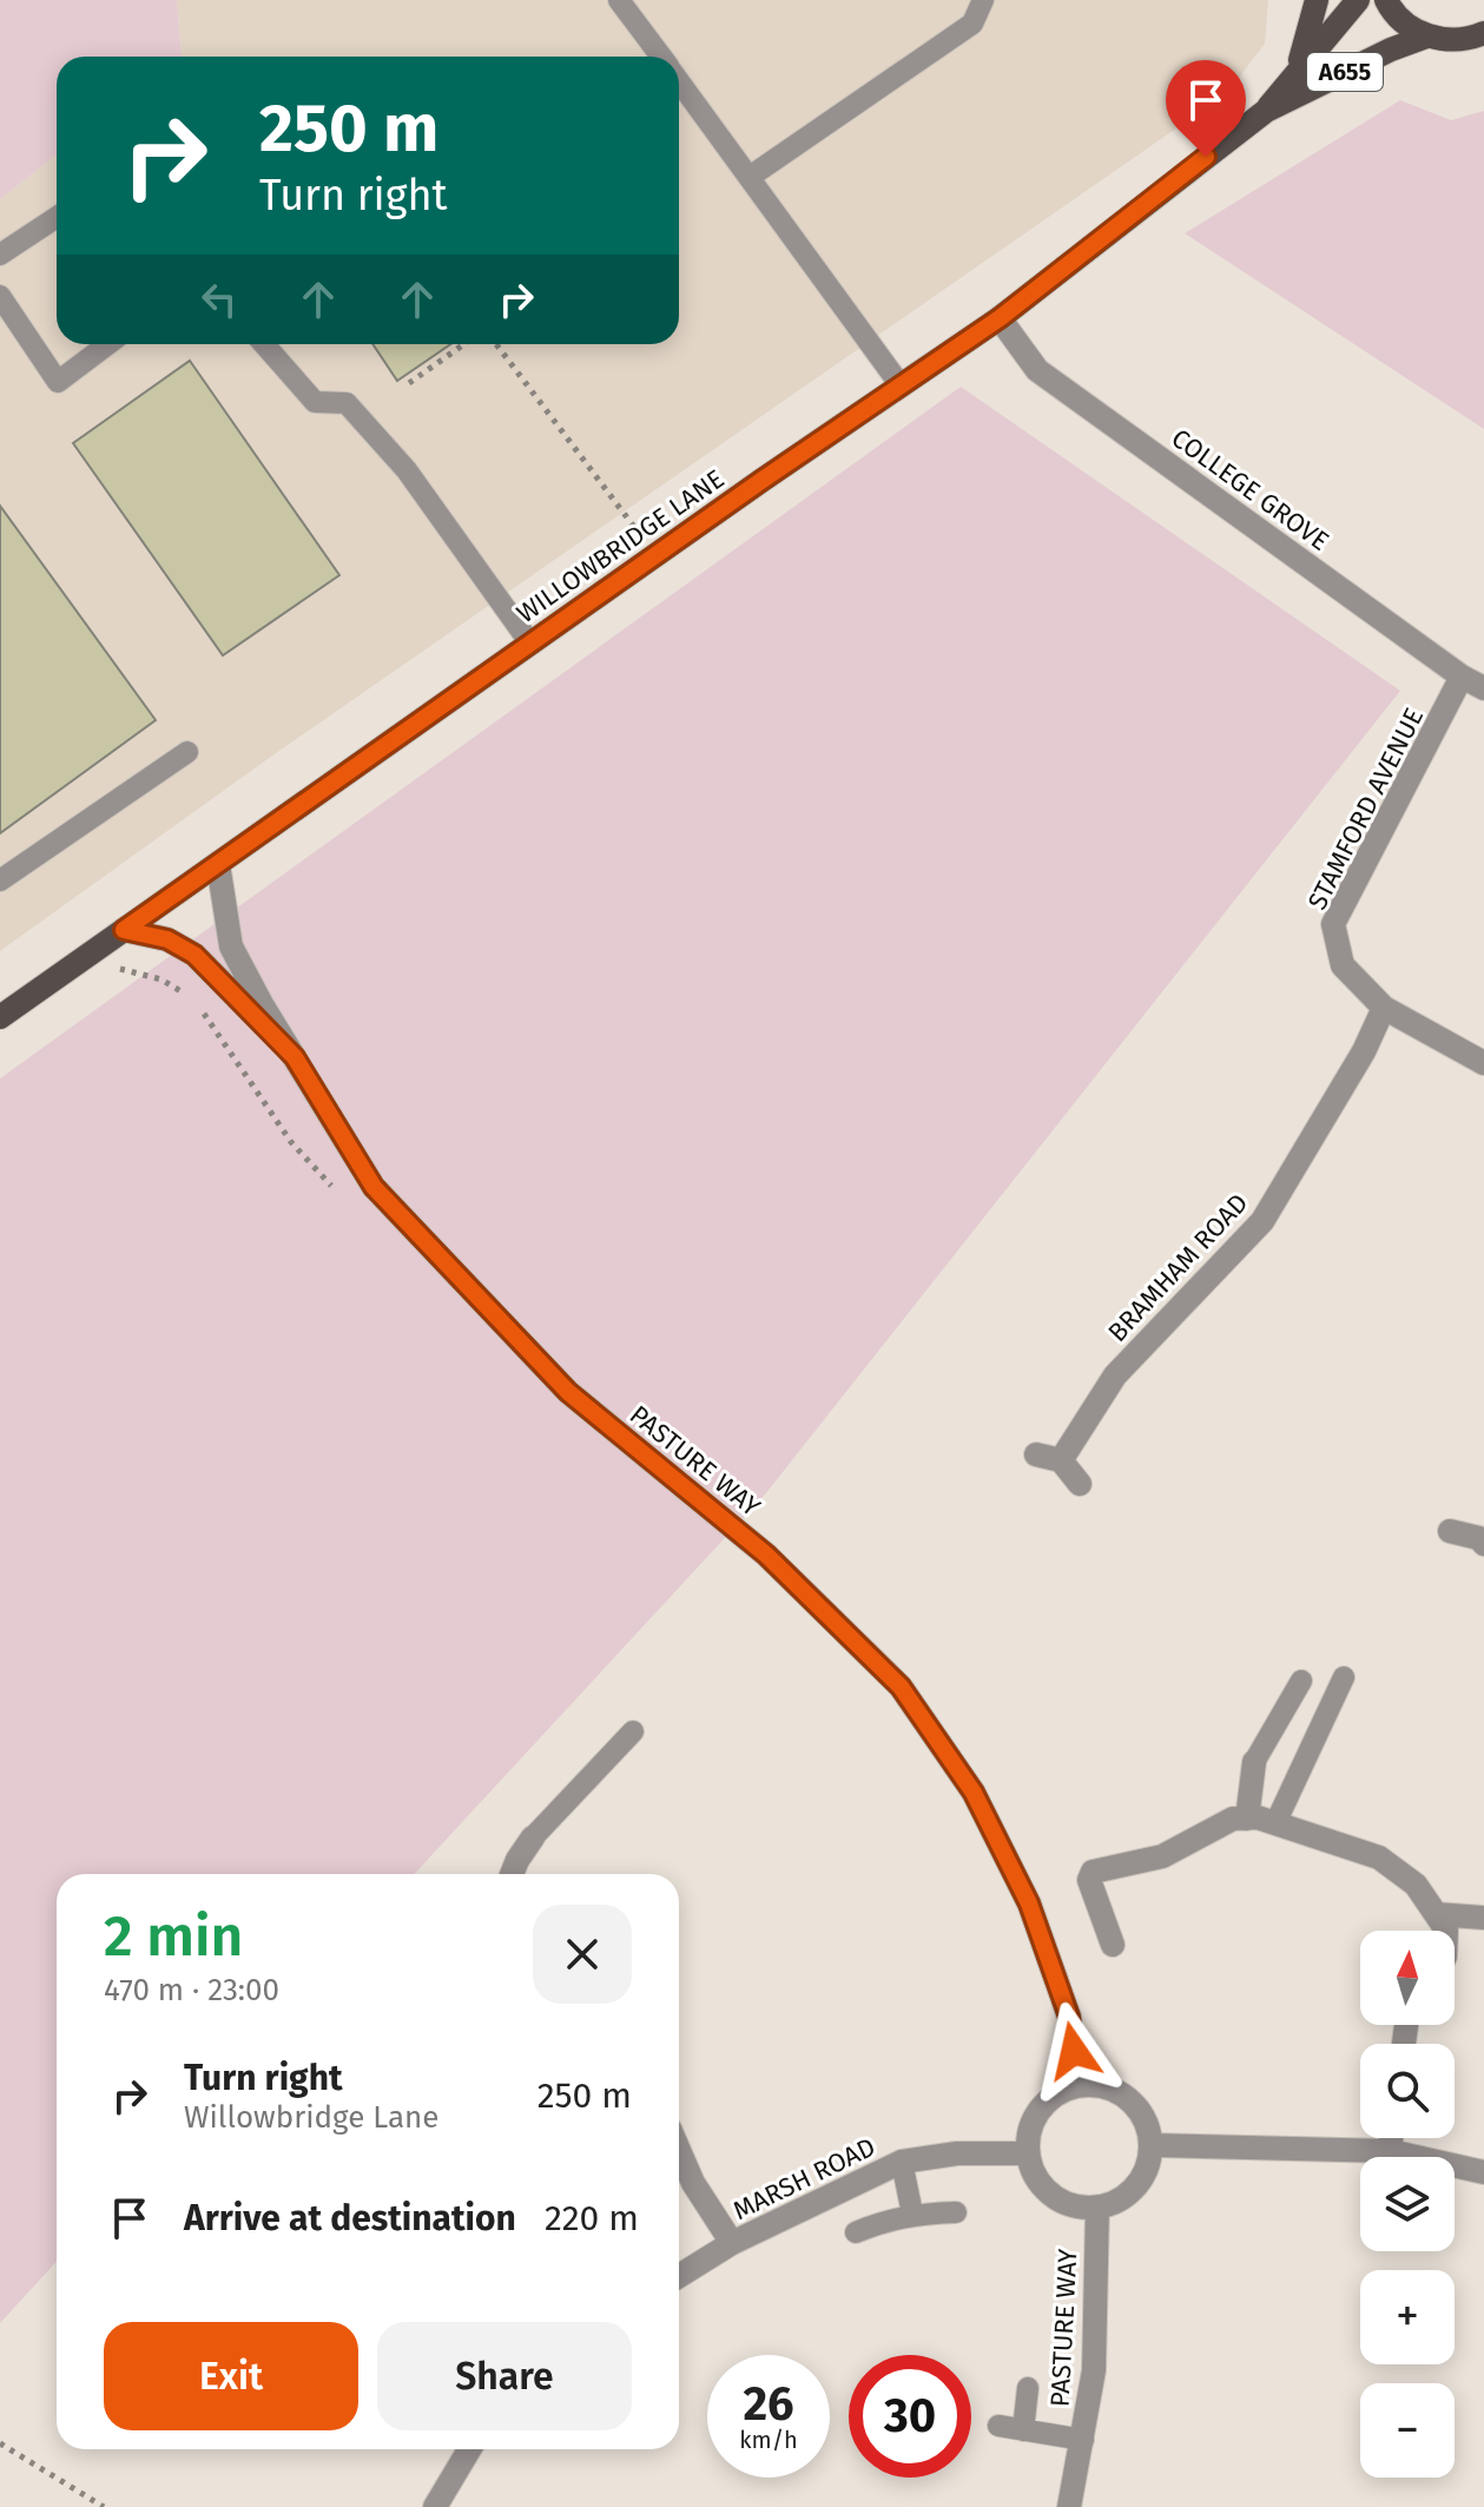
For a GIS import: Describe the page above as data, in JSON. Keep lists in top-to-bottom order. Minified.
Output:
{"streets":{"main road":["A655","WILLOWBRIDGE LANE"],"street":["COLLEGE GROVE","STAMFORD AVENUE","BRAMHAM ROAD","PASTURE WAY","MARSH ROAD"]},"crossings":[["COLLEGE GROVE","WILLOWBRIDGE LANE"],["COLLEGE GROVE","STAMFORD AVENUE"],["WILLOWBRIDGE LANE","PASTURE WAY"],["STAMFORD AVENUE","BRAMHAM ROAD"],["PASTURE WAY","MARSH ROAD"]],"north":"top","page":{"turn":["250 m","Turn right"],"heading":["2 min","470 m · 23:00"],"map_buttons":["+","−"],"list":[{"name":"Turn right","note":"Willowbridge Lane","value":"250 m"},{"name":"Arrive at destination","value":"220 m"}],"buttons":["Exit","Share"],"speed":"26 km/h","limit":"30"}}
